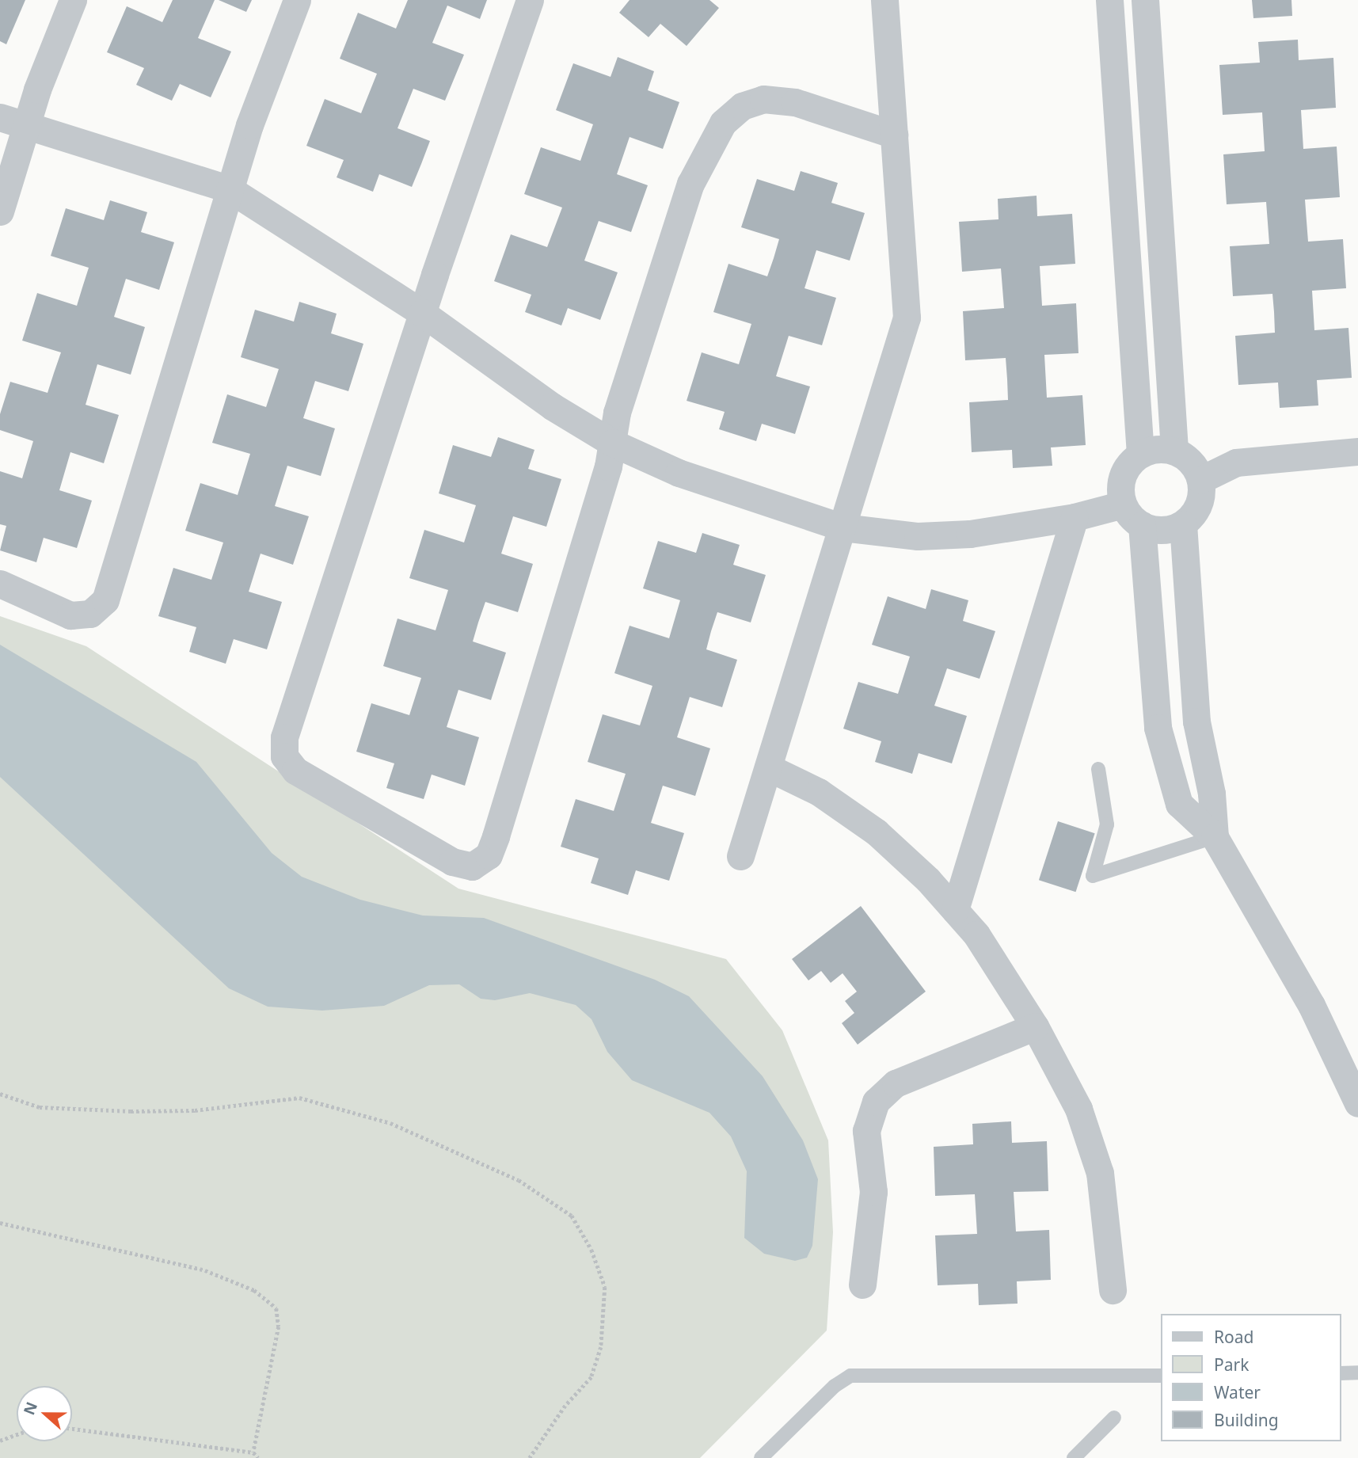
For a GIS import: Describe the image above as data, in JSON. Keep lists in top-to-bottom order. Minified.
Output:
{"legend":["Road","Park","Water","Building"],"north":"left"}
